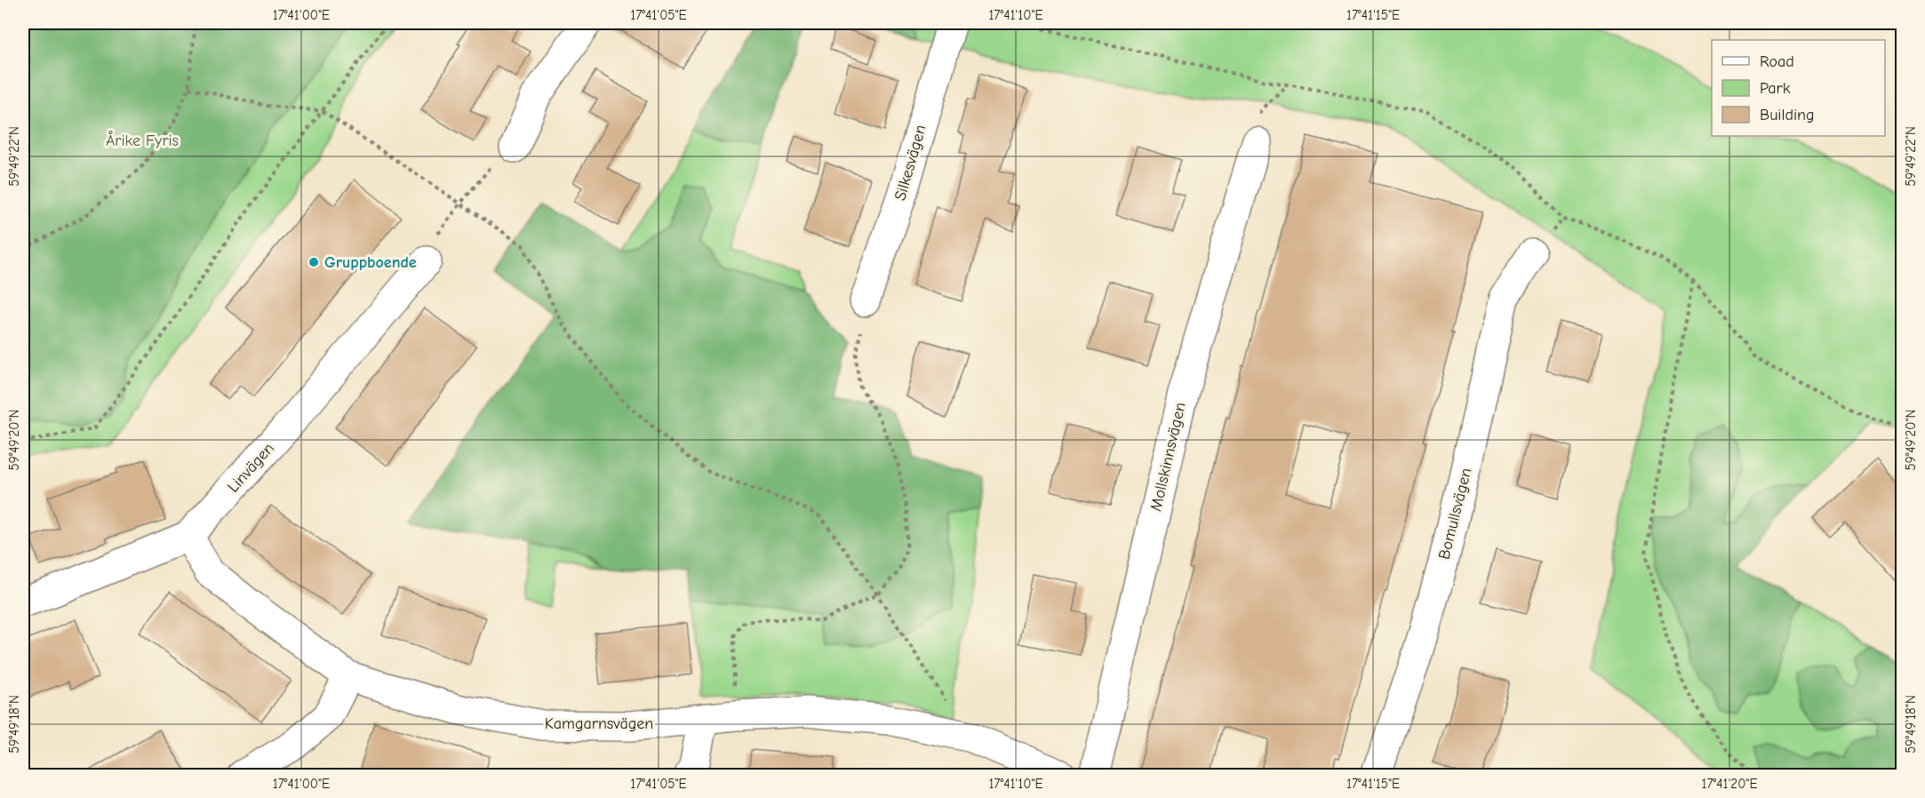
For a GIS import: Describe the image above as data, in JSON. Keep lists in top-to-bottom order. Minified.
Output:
{"streets":{"street":["Silkesvägen","Mollskinnsvägen","Linvägen","Bomullsvägen","Kamgarnsvägen"]},"crossings":[["Linvägen","Kamgarnsvägen"]],"parks":["Årike Fyris"],"places":["Gruppboende"],"legend":["Road","Park","Building"],"coordinates":["17°41'00\"E","17°41'05\"E","17°41'10\"E","17°41'15\"E","59°49'22\"N","59°49'20\"N","59°49'18\"N","17°41'20\"E"]}
